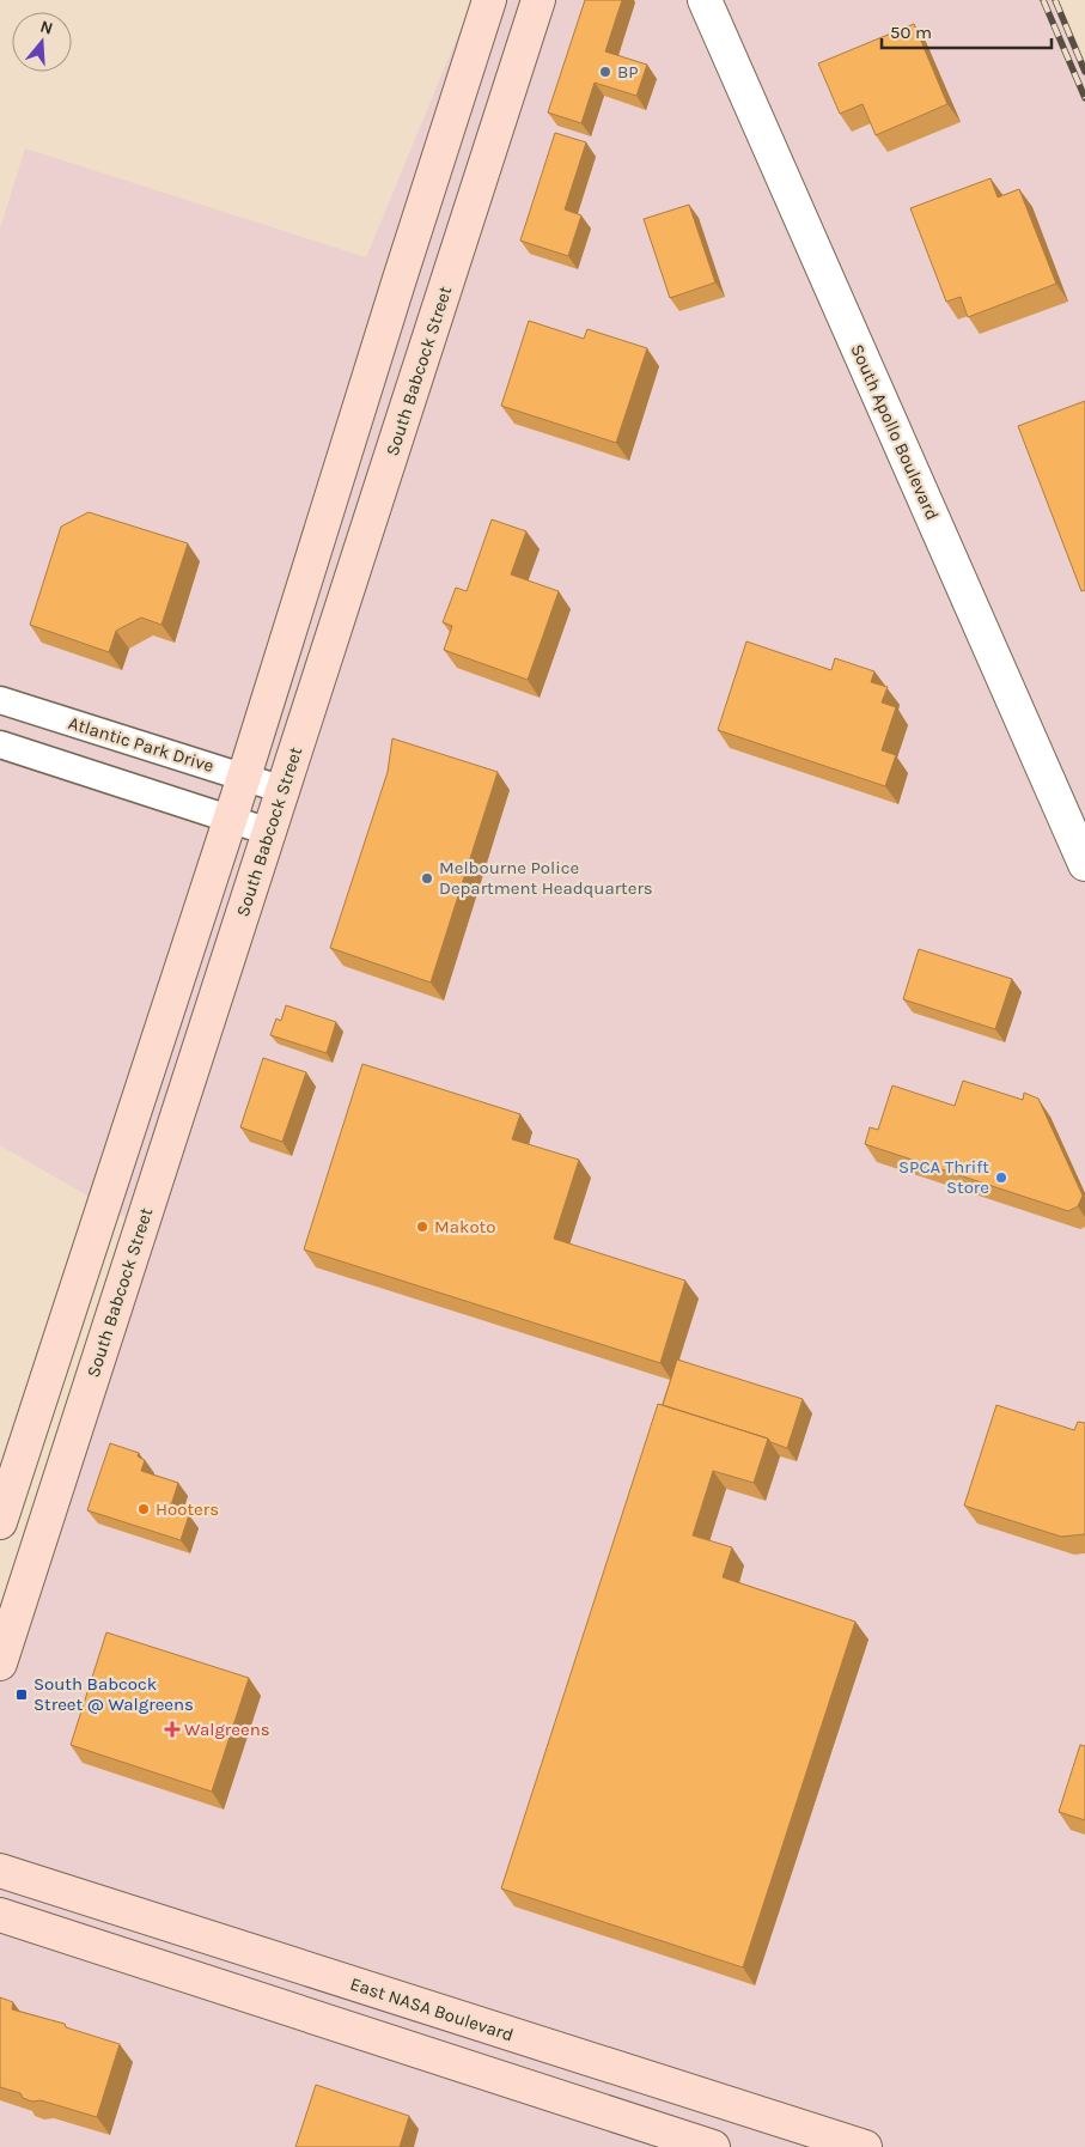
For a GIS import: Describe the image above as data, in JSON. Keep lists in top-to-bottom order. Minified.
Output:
{"streets":{"main road":["South Babcock Street","East NASA Boulevard"],"street":["South Apollo Boulevard","Atlantic Park Drive"]},"crossings":[["South Babcock Street","Atlantic Park Drive"]],"places":{"other":["BP","Melbourne Police Department Headquarters","SPCA Thrift Store","Makoto","Hooters"],"transit":["South Babcock Street @ Walgreens"],"health":["Walgreens"]},"scale_bar":"50 m","north":"top"}
